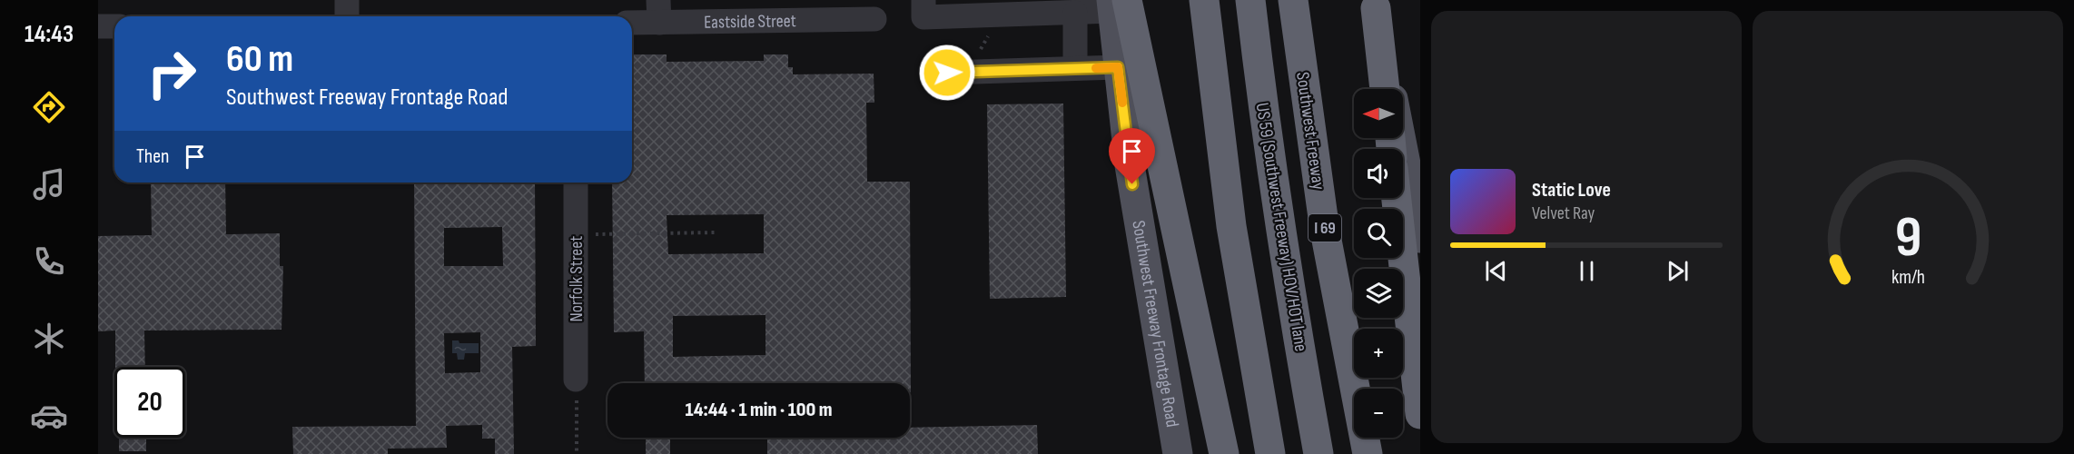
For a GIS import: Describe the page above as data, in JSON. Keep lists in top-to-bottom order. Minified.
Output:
{"streets":{"highway":["Southwest Freeway","US 59 (Southwest Freeway) HOV/HOT lane","I 69"],"main road":["Southwest Freeway Frontage Road"],"street":["Eastside Street","Norfolk Street"]},"north":"left","page":{"tabs":"14:43","turn":["60 m","Southwest Freeway Frontage Road"],"map_buttons":["+","−"],"then":"Then","song":["Static Love","Velvet Ray"],"limit":"20","trip":"14:44 · 1 min · 100 m","gauge":["9","km/h"]}}
